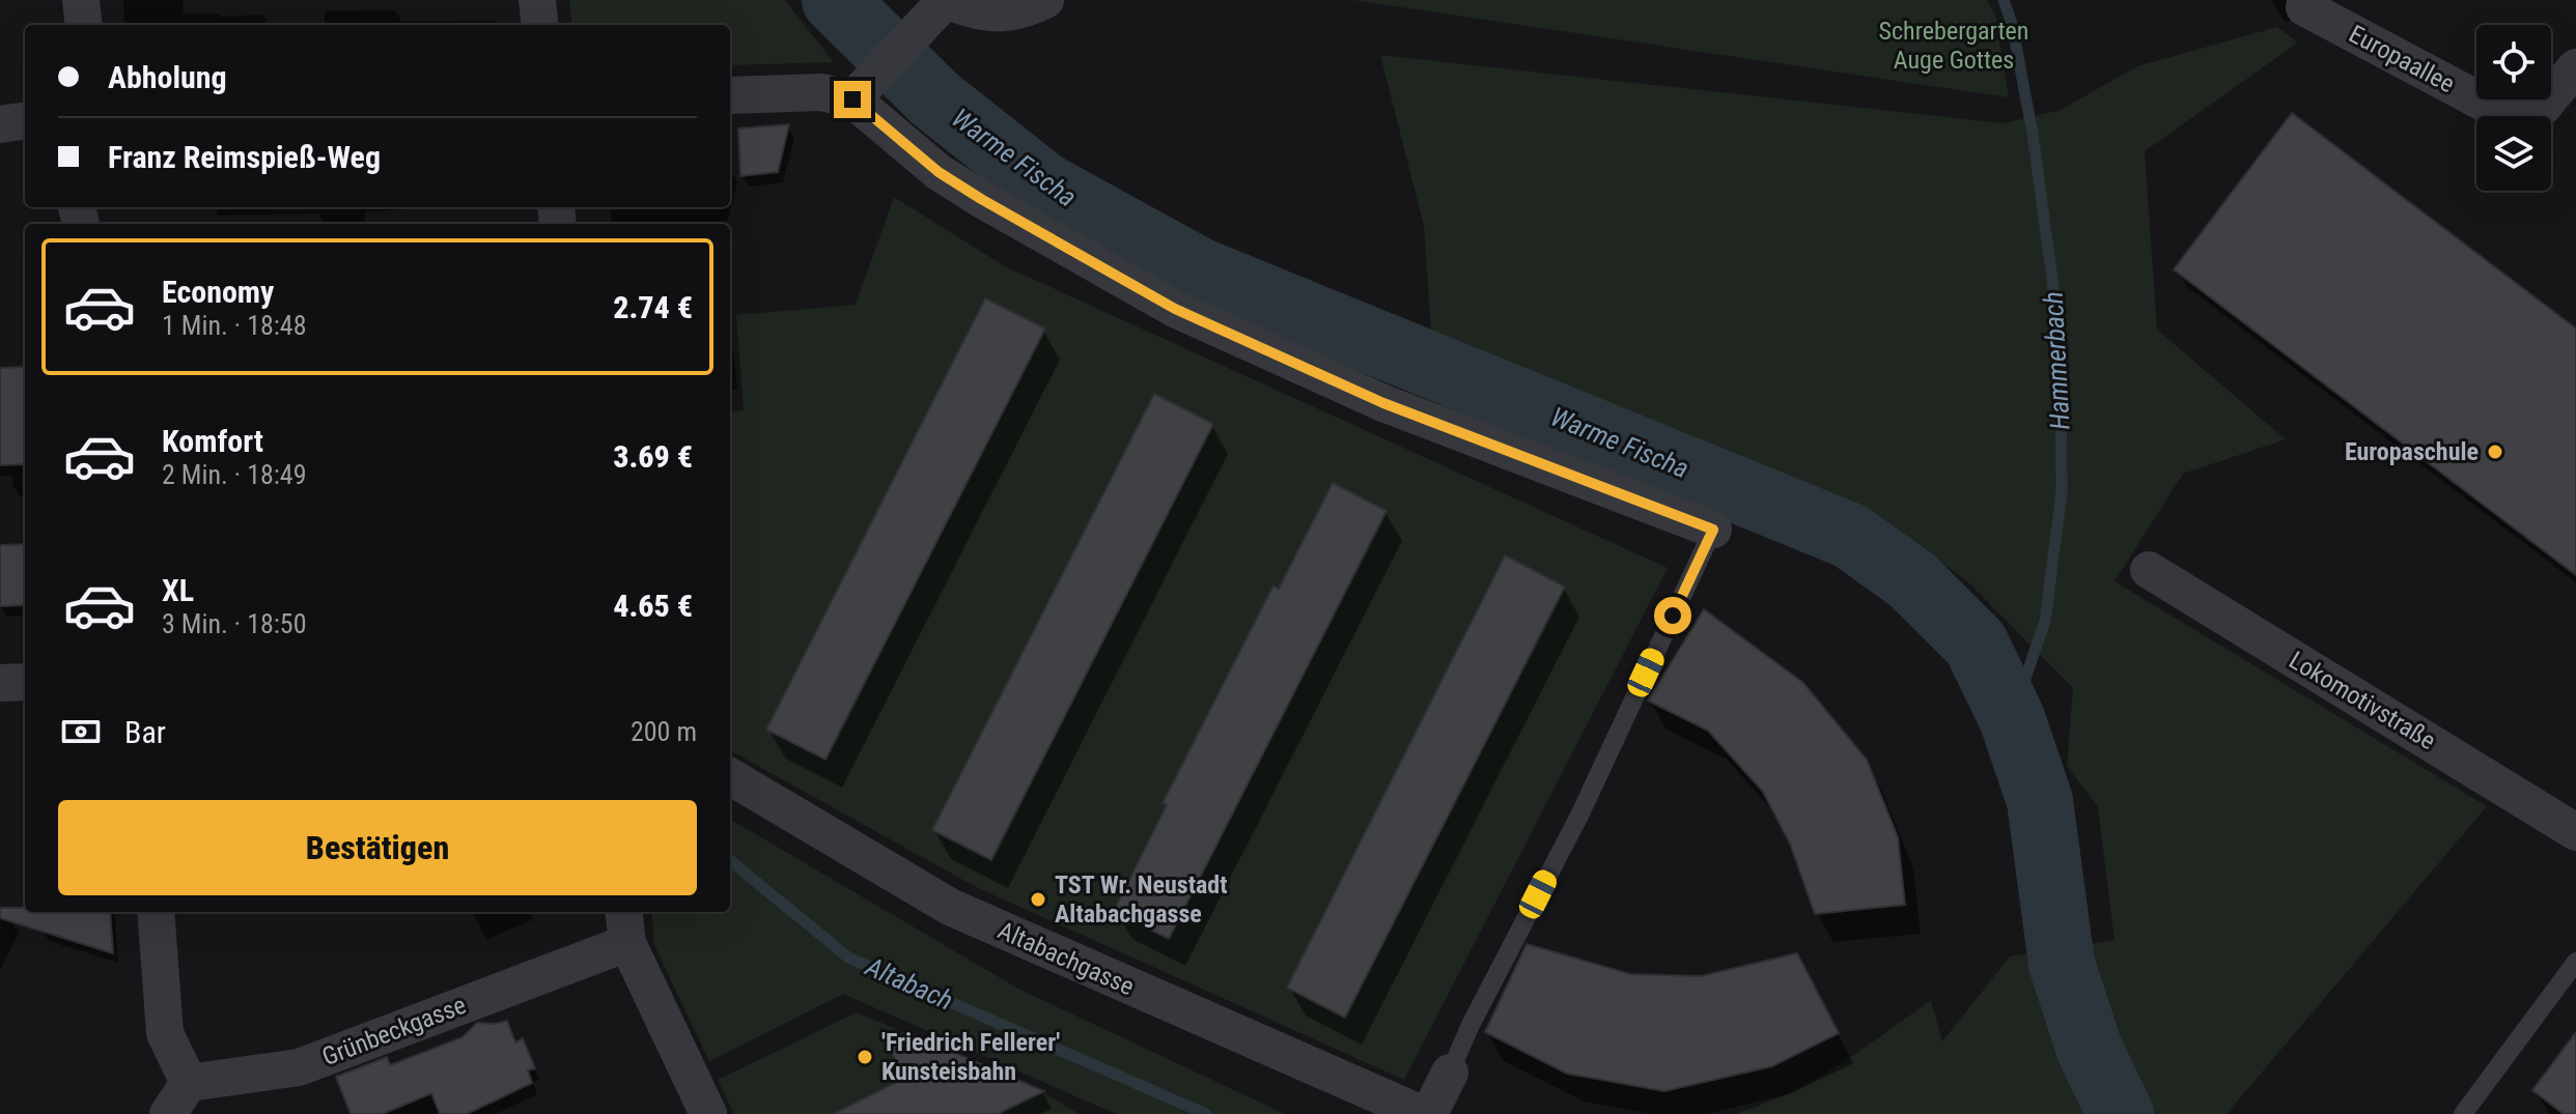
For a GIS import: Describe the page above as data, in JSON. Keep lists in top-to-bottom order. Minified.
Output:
{"streets":{"street":["Europaallee","Lokomotivstraße","Altabachgasse","Grünbeckgasse"]},"water":["Warme Fischa","Hammerbach","Altabach"],"parks":["Schrebergarten Auge Gottes"],"places":["Europaschule","TST Wr. Neustadt Altabachgasse","'Friedrich Fellerer' Kunsteisbahn"],"page":{"banner":["Abholung","Franz Reimspieß-Weg"],"list":[{"name":"Economy","note":"1 Min. · 18:48","value":"2.74 €"},{"name":"Komfort","note":"2 Min. · 18:49","value":"3.69 €"},{"name":"XL","note":"3 Min. · 18:50","value":"4.65 €"}],"pay":["Bar","200 m"],"buttons":"Bestätigen"}}
